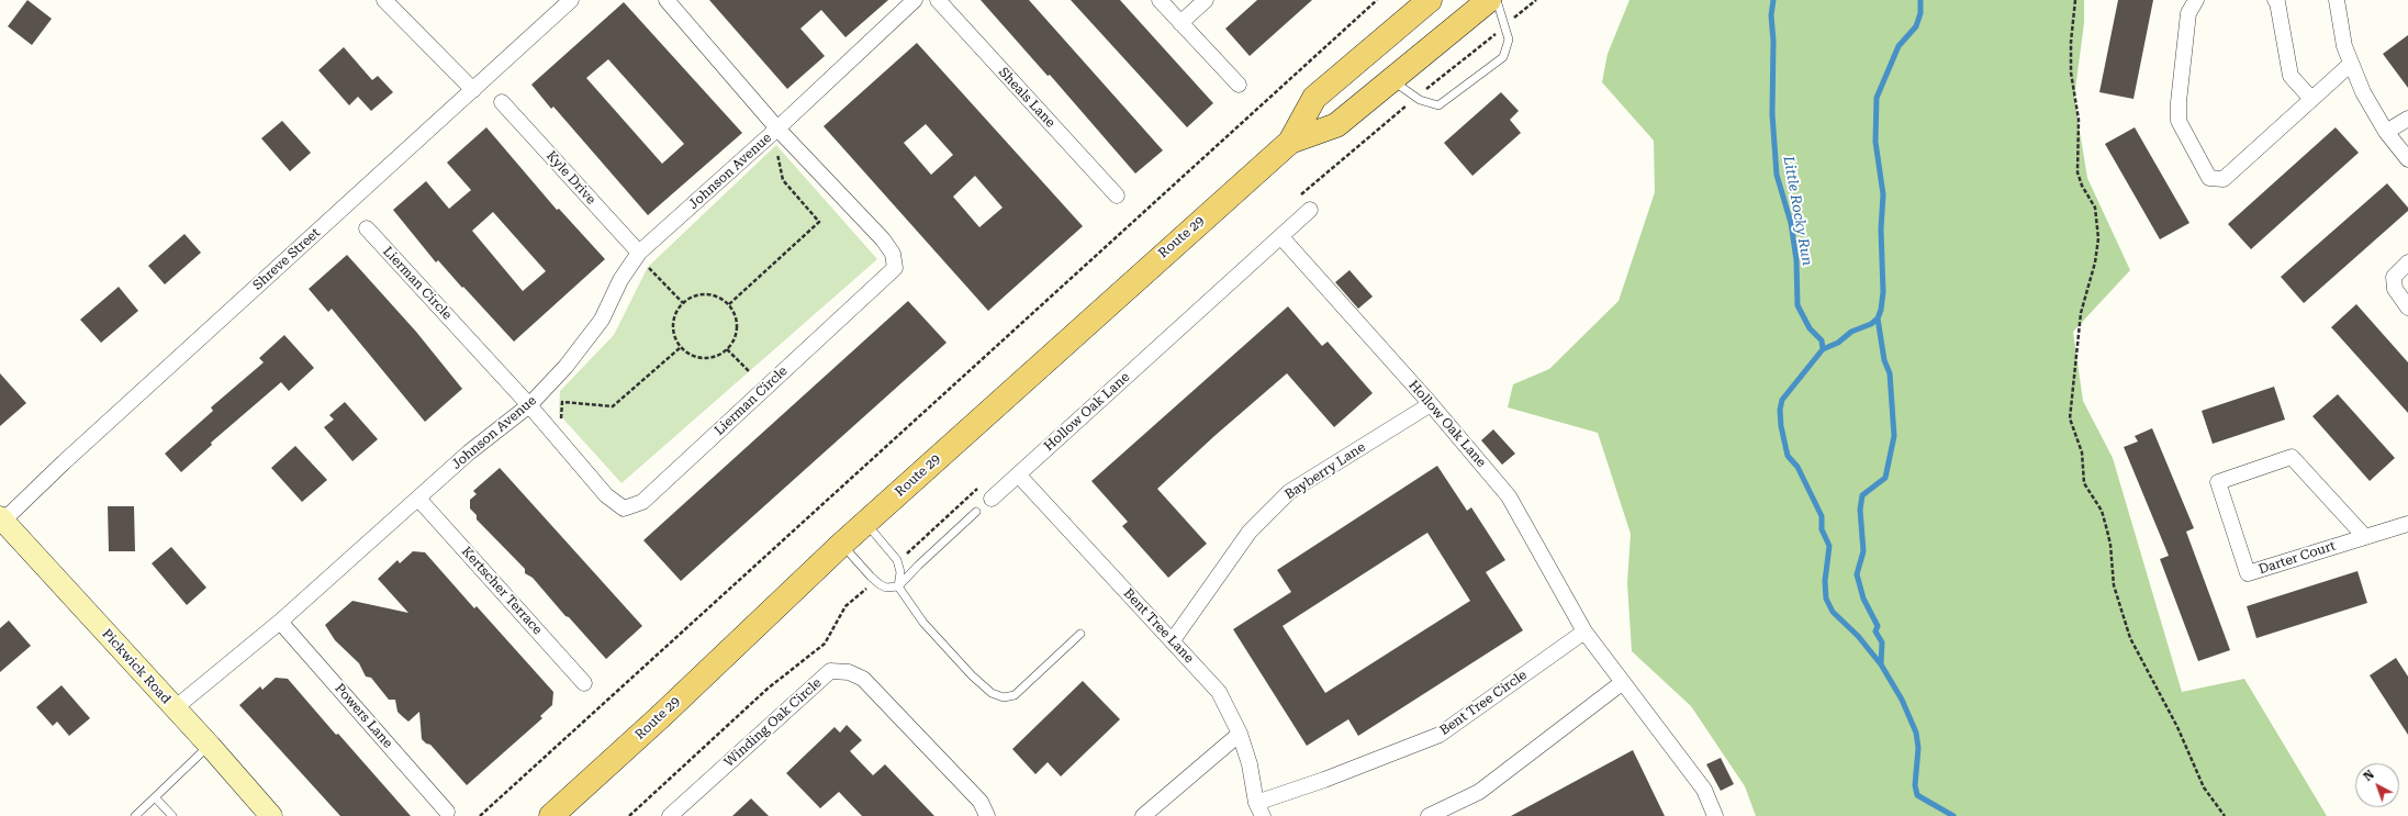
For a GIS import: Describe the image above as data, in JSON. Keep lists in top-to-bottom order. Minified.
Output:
{"streets":{"main road":["Route 29"],"street":["Sheals Lane","Johnson Avenue","Kyle Drive","Shreve Street","Lierman Circle","Hollow Oak Lane","Bayberry Lane","Darter Court","Kertscher Terrace","Bent Tree Lane","Pickwick Road","Bent Tree Circle","Powers Lane","Winding Oak Circle"]},"crossings":[["Johnson Avenue","Kyle Drive"],["Johnson Avenue","Lierman Circle"],["Johnson Avenue","Kertscher Terrace"],["Johnson Avenue","Pickwick Road"],["Johnson Avenue","Powers Lane"],["Shreve Street","Pickwick Road"],["Hollow Oak Lane","Bayberry Lane"],["Hollow Oak Lane","Bent Tree Lane"],["Hollow Oak Lane","Bent Tree Circle"],["Bayberry Lane","Bent Tree Lane"],["Bent Tree Lane","Bent Tree Circle"]],"water":["Little Rocky Run"],"north":"top left"}
